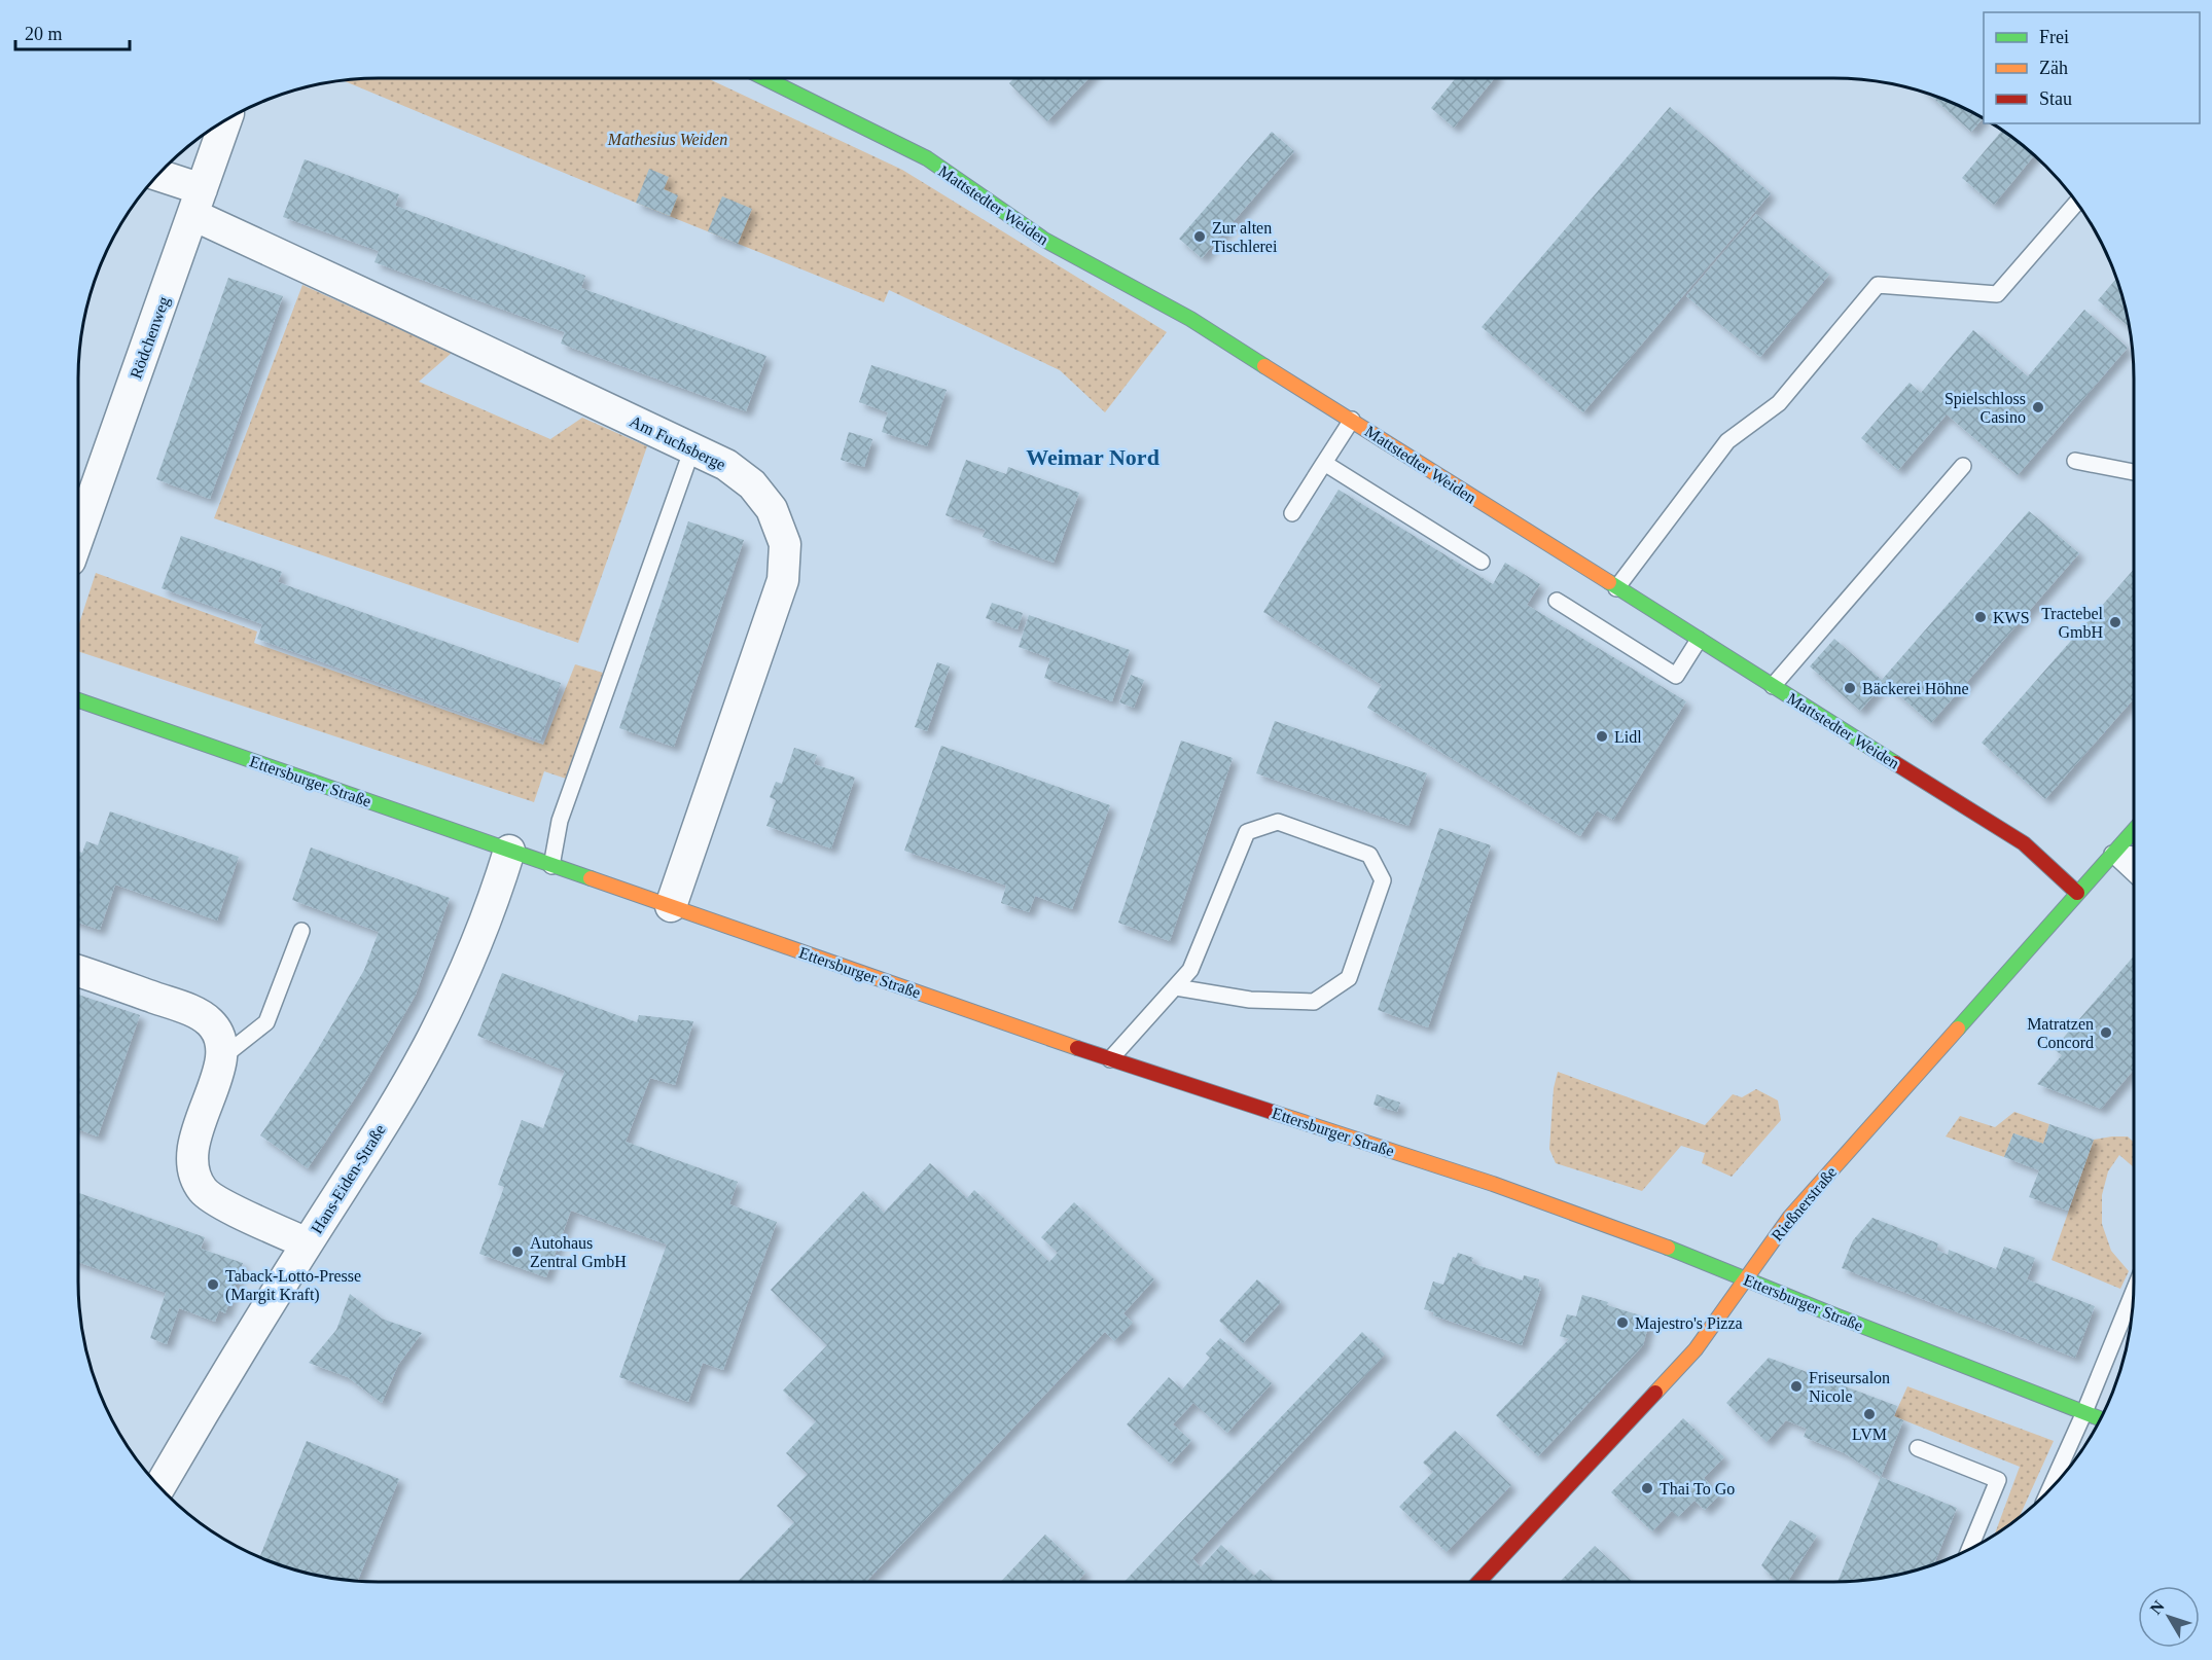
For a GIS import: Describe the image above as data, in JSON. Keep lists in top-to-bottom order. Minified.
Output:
{"streets":{"street":["Mattstedter Weiden","Rödchenweg","Am Fuchsberge","Ettersburger Straße","Hans-Eiden-Straße","Rießnerstraße"]},"crossings":[["Mattstedter Weiden","Rießnerstraße"],["Rödchenweg","Am Fuchsberge"],["Am Fuchsberge","Ettersburger Straße"],["Ettersburger Straße","Hans-Eiden-Straße"],["Ettersburger Straße","Rießnerstraße"]],"districts":["Weimar Nord"],"parks":["Mathesius Weiden"],"places":["Zur alten Tischlerei","Spielschloss Casino","KWS","Tractebel GmbH","Bäckerei Höhne","Lidl","Matratzen Concord","Autohaus Zentral GmbH","Taback-Lotto-Presse (Margit Kraft)","Majestro's Pizza","Friseursalon Nicole","LVM","Thai To Go"],"legend":["Frei","Zäh","Stau"],"scale_bar":"20 m","north":"top left"}
